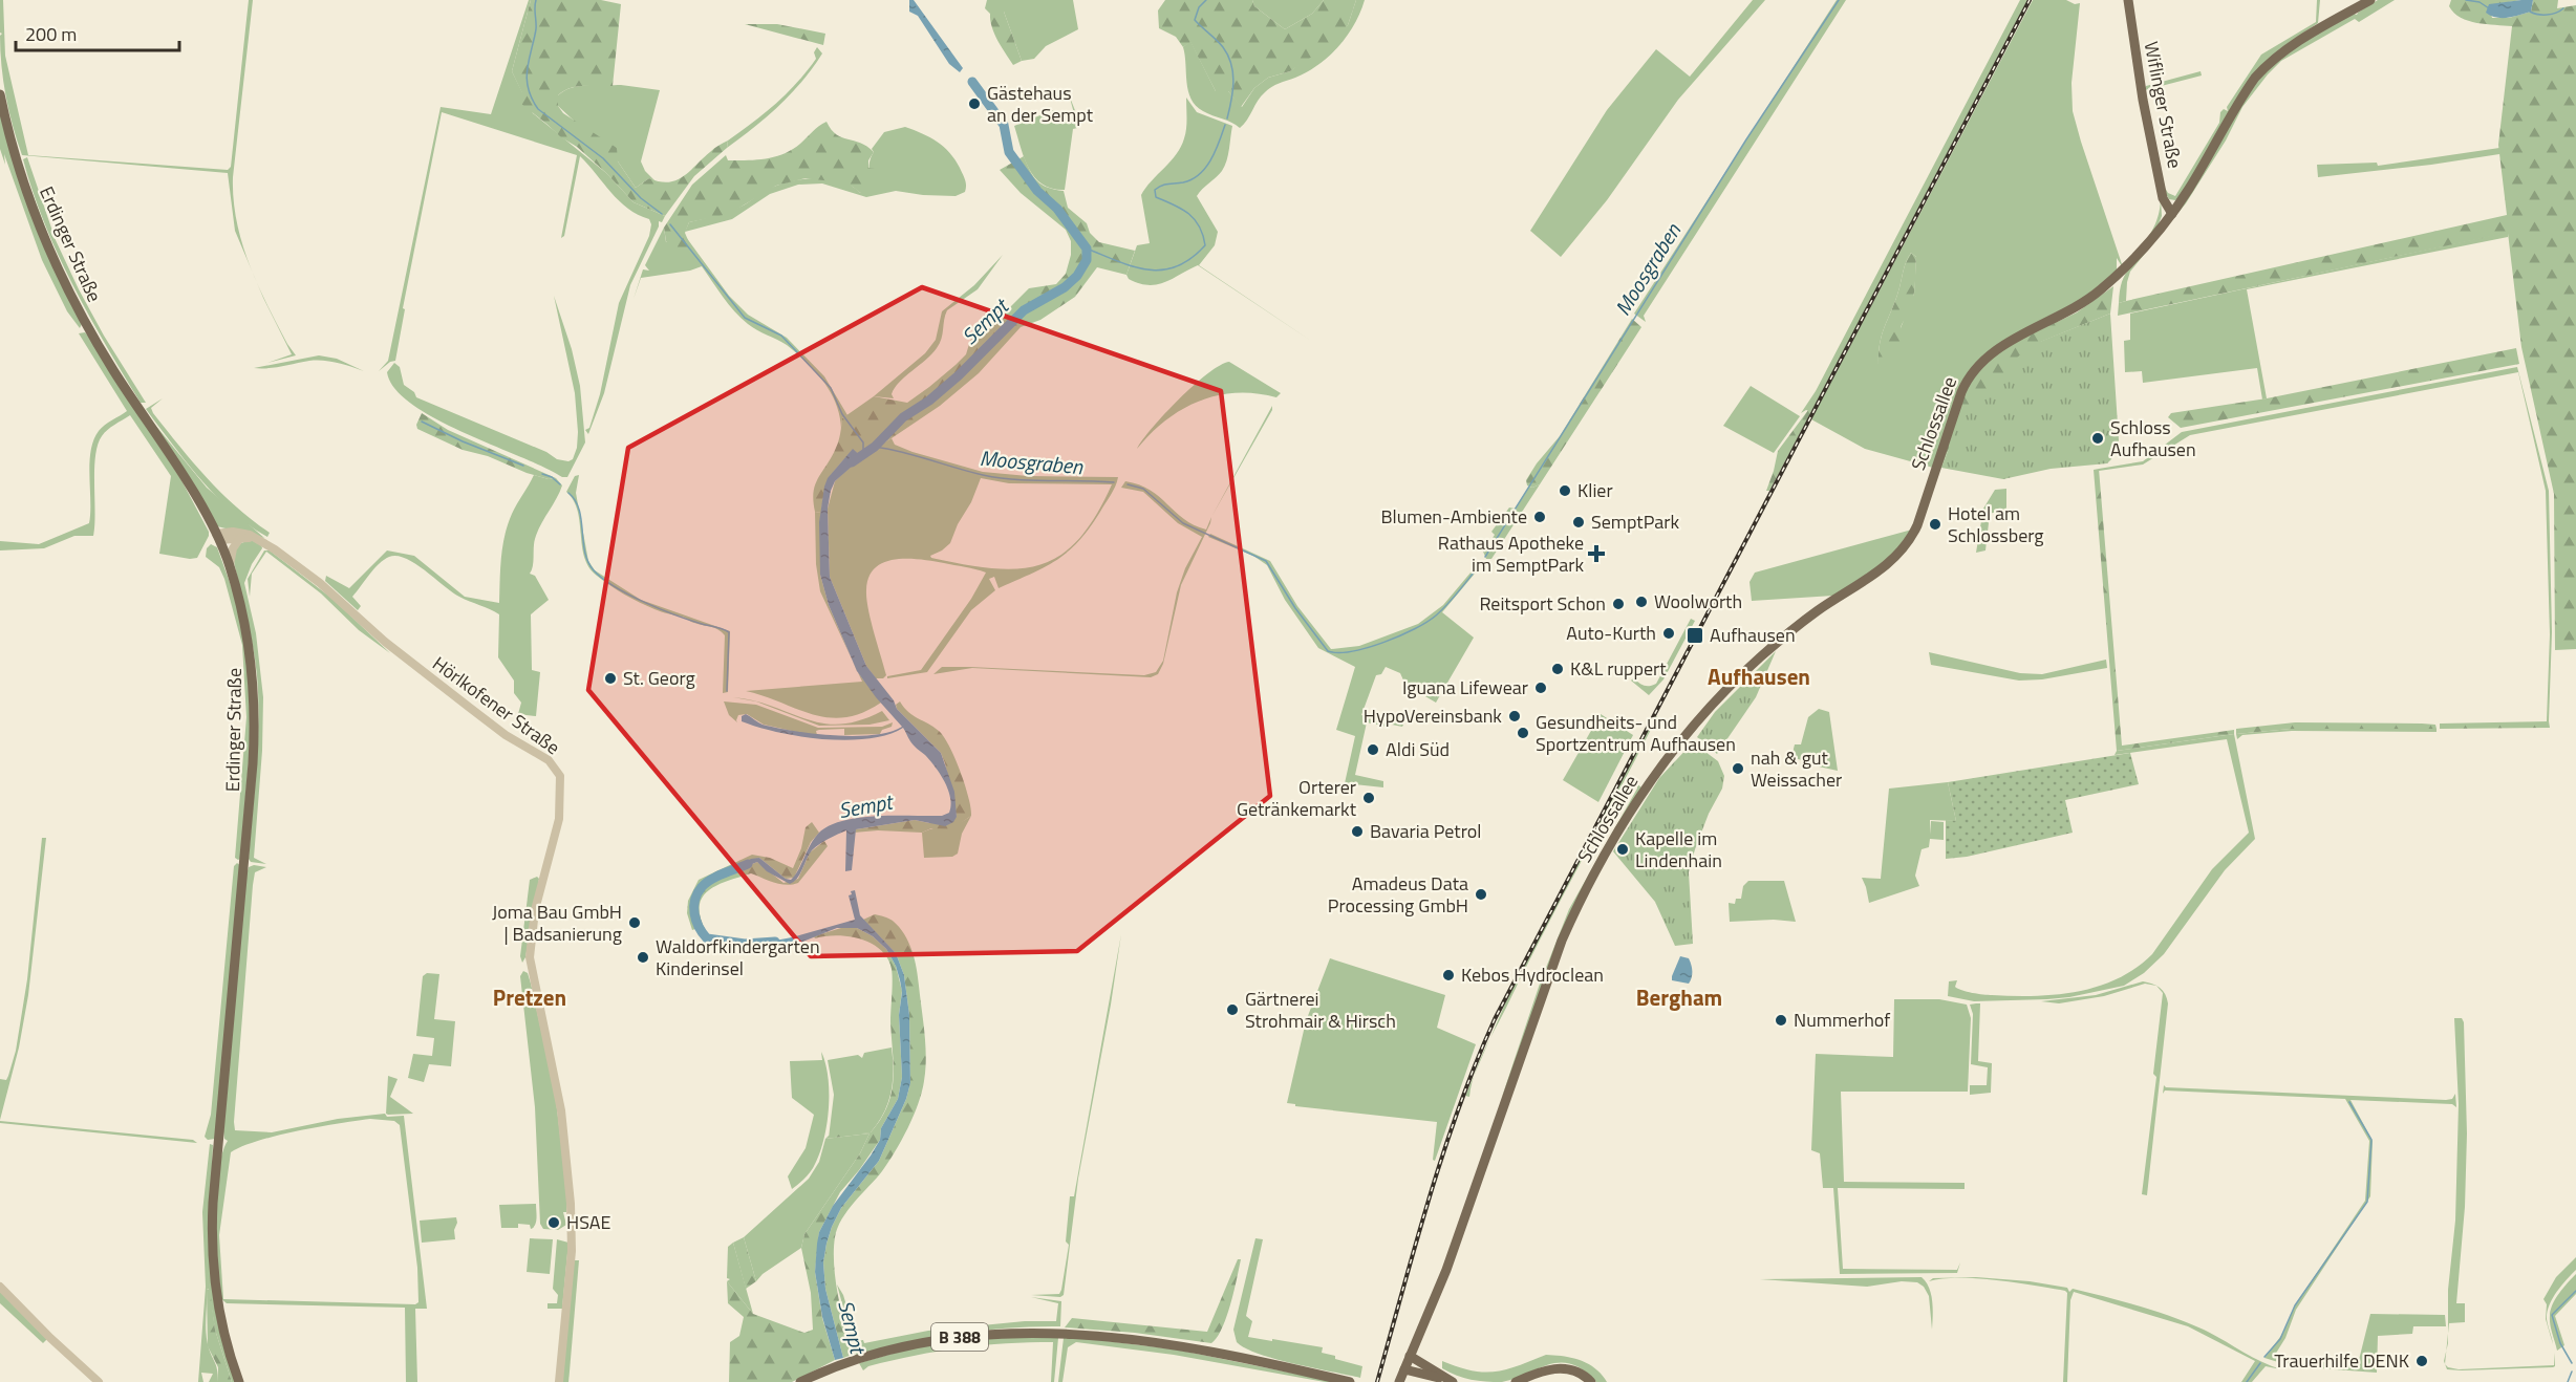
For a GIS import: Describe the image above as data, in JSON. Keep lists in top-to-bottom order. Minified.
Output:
{"streets":{"main road":["Wiflinger Straße","Erdinger Straße","Schlossallee","B 388"],"street":["Hörlkofener Straße"]},"crossings":[["Wiflinger Straße","Schlossallee"],["Erdinger Straße","Hörlkofener Straße"]],"districts":["Aufhausen","Pretzen","Bergham"],"water":["Moosgraben","Sempt"],"places":{"other":["Gästehaus an der Sempt","Schloss Aufhausen","Klier","Blumen-Ambiente","SemptPark","Hotel am Schlossberg","Woolworth","Reitsport Schon","Auto-Kurth","K&L ruppert","St. Georg","Iguana Lifewear","HypoVereinsbank","Gesundheits- und Sportzentrum Aufhausen","Aldi Süd","nah & gut Weissacher","Orterer Getränkemarkt","Bavaria Petrol","Kapelle im Lindenhain","Amadeus Data Processing GmbH","Joma Bau GmbH | Badsanierung","Waldorfkindergarten Kinderinsel","Kebos Hydroclean","Gärtnerei Strohmair & Hirsch","Nummerhof","HSAE","Trauerhilfe DENK"],"health":["Rathaus Apotheke im SemptPark"],"transit":["Aufhausen"]},"scale_bar":"200 m"}
